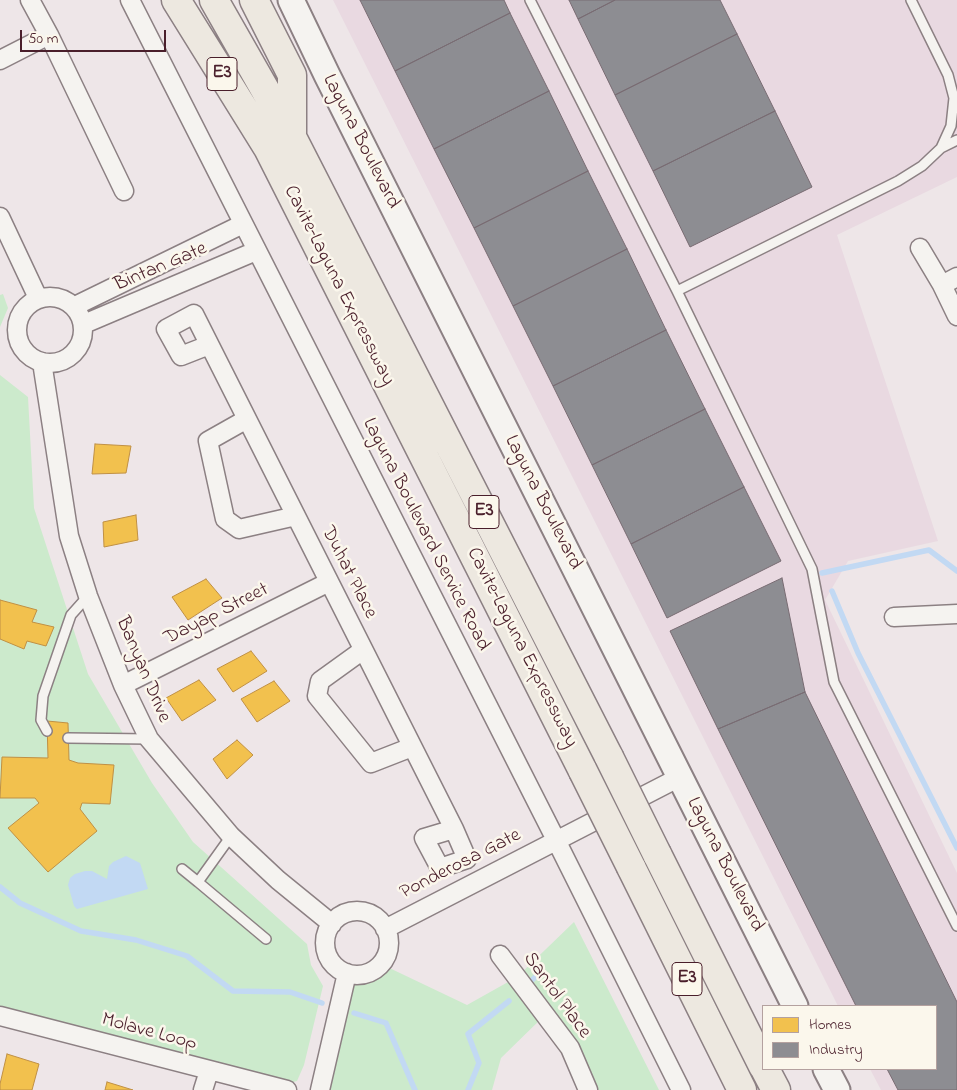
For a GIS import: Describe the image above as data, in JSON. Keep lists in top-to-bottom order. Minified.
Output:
{"streets":{"highway":["E3","Cavite–Laguna Expressway"],"main road":["Laguna Boulevard"],"street":["Bintan Gate","Laguna Boulevard Service Road","Duhat Place","Dayap Street","Banyan Drive","Ponderosa Gate","Santol Place","Molave Loop"]},"crossings":[["Laguna Boulevard","Ponderosa Gate"],["Bintan Gate","Laguna Boulevard Service Road"],["Bintan Gate","Banyan Drive"],["Laguna Boulevard Service Road","Ponderosa Gate"],["Duhat Place","Dayap Street"],["Dayap Street","Banyan Drive"],["Banyan Drive","Ponderosa Gate"]],"legend":["Homes","Industry"],"scale_bar":"50 m"}
